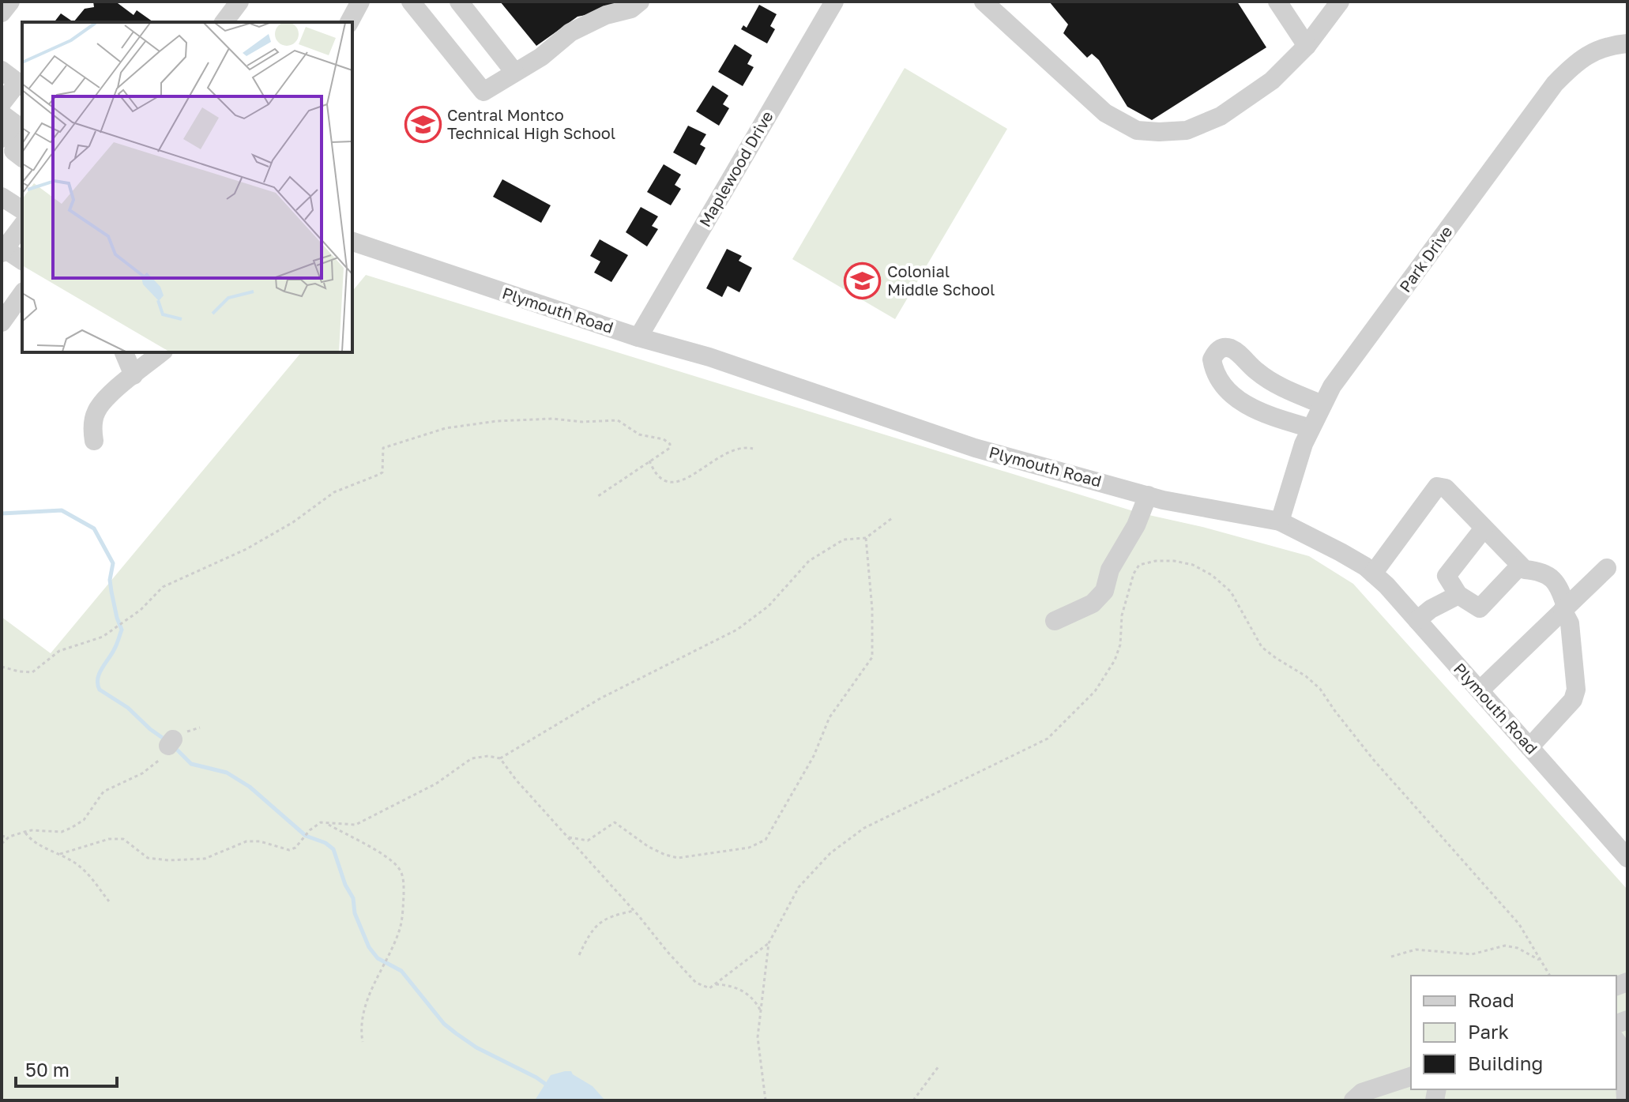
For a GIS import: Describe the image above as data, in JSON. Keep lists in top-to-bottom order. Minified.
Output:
{"streets":{"street":["Maplewood Drive","Park Drive","Plymouth Road"]},"crossings":[["Maplewood Drive","Plymouth Road"],["Park Drive","Plymouth Road"]],"places":{"school or university":["Central Montco Technical High School","Colonial Middle School"]},"legend":["Road","Park","Building"],"scale_bar":"50 m"}
